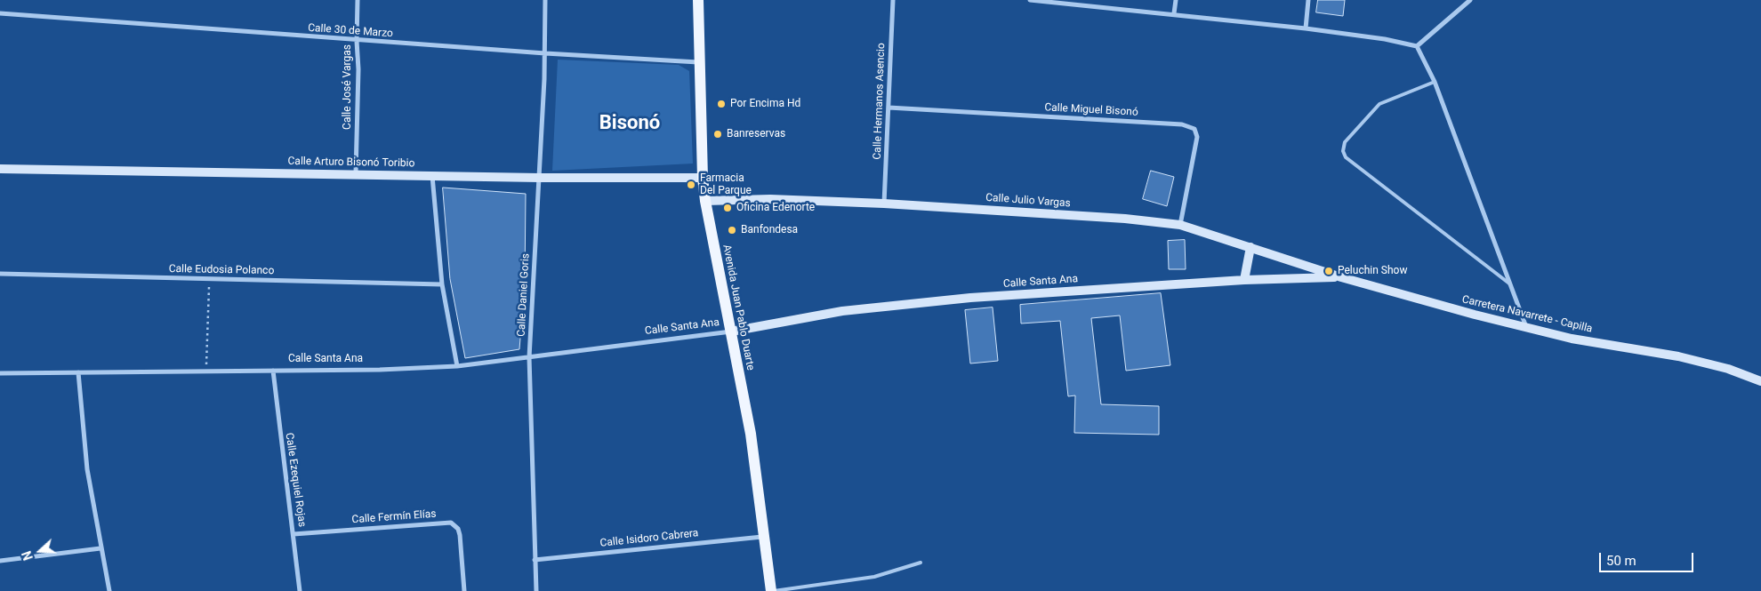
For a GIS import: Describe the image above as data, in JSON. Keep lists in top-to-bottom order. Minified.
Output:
{"streets":{"main road":["Calle Arturo Bisonó Toribio","Calle Julio Vargas","Calle Santa Ana","Avenida Juan Pablo Duarte","Carretera Navarrete - Capilla"],"street":["Calle 30 de Marzo","Calle José Vargas","Calle Hermanos Asencio","Calle Miguel Bisonó","Calle Eudosia Polanco","Calle Daniel Goris","Calle Ezequiel Rojas","Calle Fermín Elías","Calle Isidoro Cabrera"]},"crossings":[["Calle 30 de Marzo","Calle José Vargas"],["Calle 30 de Marzo","Calle Daniel Goris"],["Calle 30 de Marzo","Avenida Juan Pablo Duarte"],["Calle José Vargas","Calle Arturo Bisonó Toribio"],["Calle Hermanos Asencio","Calle Miguel Bisonó"],["Calle Hermanos Asencio","Calle Julio Vargas"],["Calle Miguel Bisonó","Calle Julio Vargas"],["Calle Arturo Bisonó Toribio","Calle Daniel Goris"],["Calle Arturo Bisonó Toribio","Avenida Juan Pablo Duarte"],["Calle Julio Vargas","Calle Santa Ana"],["Calle Julio Vargas","Avenida Juan Pablo Duarte"],["Calle Julio Vargas","Carretera Navarrete - Capilla"],["Calle Santa Ana","Calle Daniel Goris"],["Calle Santa Ana","Avenida Juan Pablo Duarte"],["Calle Santa Ana","Carretera Navarrete - Capilla"],["Calle Santa Ana","Calle Ezequiel Rojas"],["Calle Daniel Goris","Calle Isidoro Cabrera"],["Avenida Juan Pablo Duarte","Calle Isidoro Cabrera"],["Calle Ezequiel Rojas","Calle Fermín Elías"]],"districts":["Bisonó"],"places":["Por Encima Hd","Banreservas","Farmacia Del Parque","Oficina Edenorte","Banfondesa","Peluchin Show"],"scale_bar":"50 m","north":"left"}
